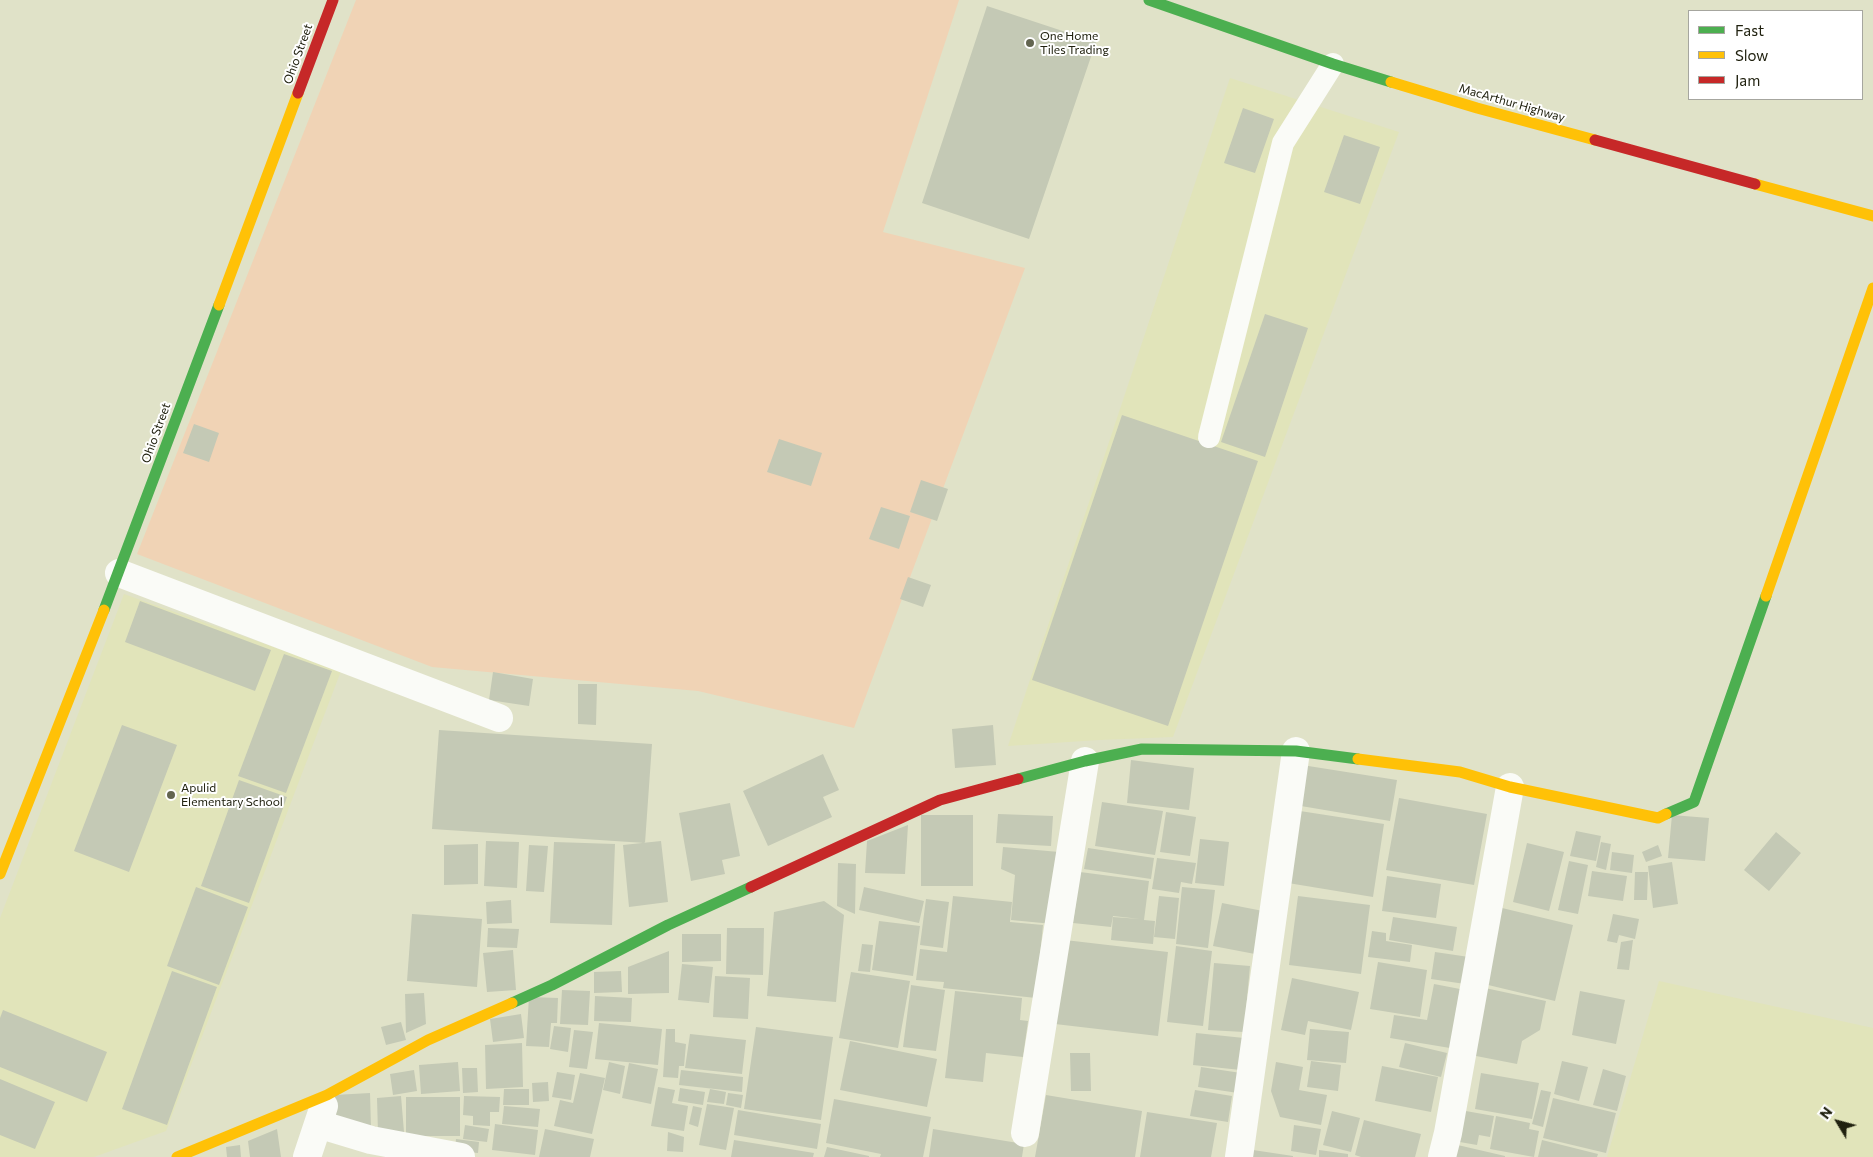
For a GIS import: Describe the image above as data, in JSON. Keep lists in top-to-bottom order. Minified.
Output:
{"streets":{"main road":["Ohio Street","MacArthur Highway"]},"places":["One Home Tiles Trading","Apulid Elementary School"],"legend":["Fast","Slow","Jam"],"north":"top left"}
